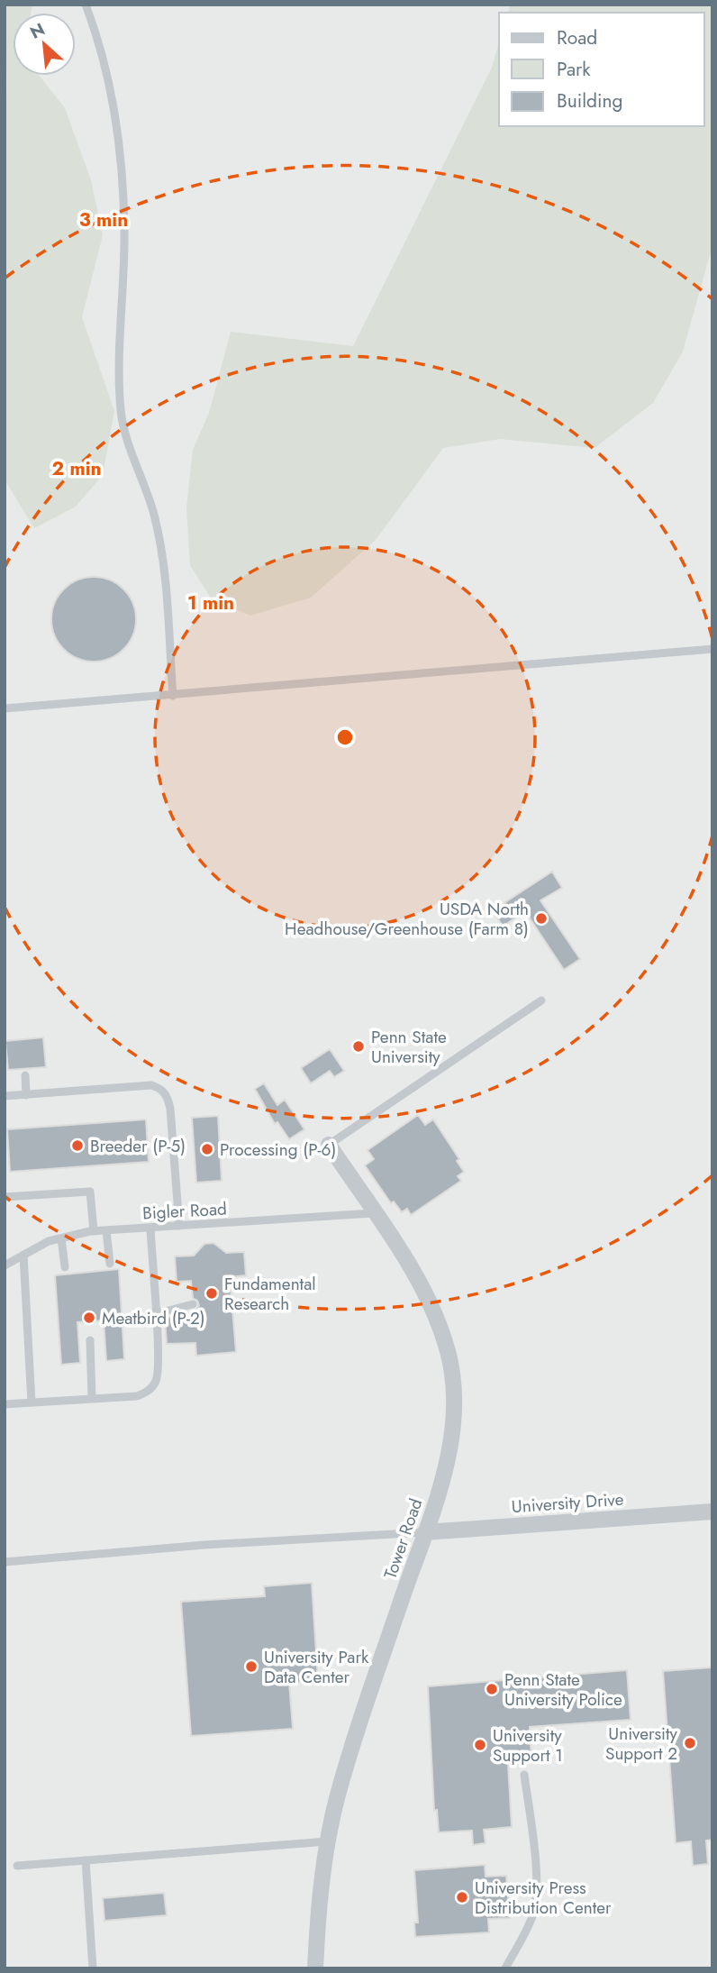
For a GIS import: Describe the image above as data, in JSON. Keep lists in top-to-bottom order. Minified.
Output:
{"streets":{"street":["University Drive","Tower Road"],"lane":["Bigler Road"]},"crossings":[["Bigler Road","Tower Road"],["University Drive","Tower Road"]],"places":["USDA North Headhouse/Greenhouse (Farm 8)","Penn State University","Breeder (P-5)","Processing (P-6)","Fundamental Research","Meatbird (P-2)","University Park Data Center","Penn State University Police","University Support 2","University Support 1","University Press Distribution Center"],"legend":["Road","Park","Building"],"north":"top left","rings":["3 min","2 min","1 min"]}
